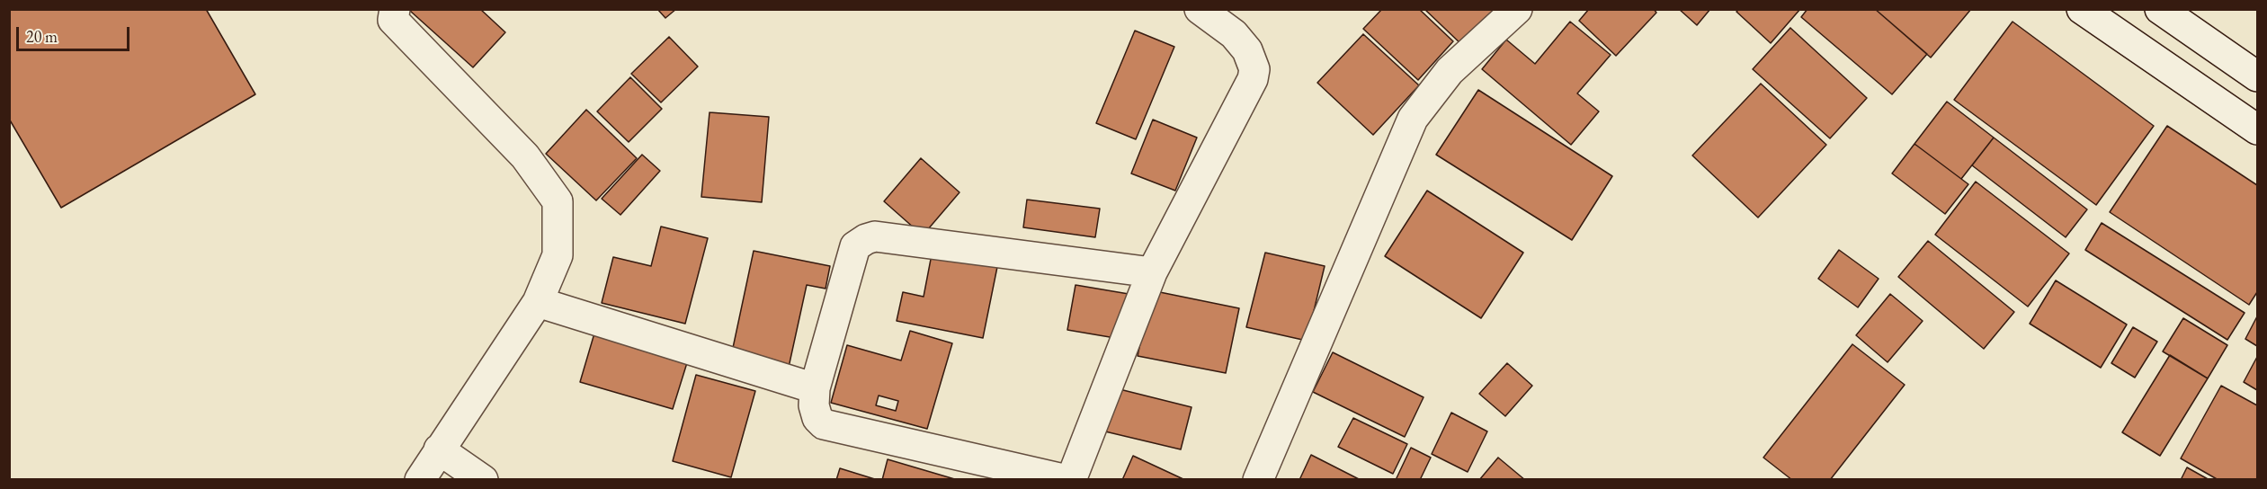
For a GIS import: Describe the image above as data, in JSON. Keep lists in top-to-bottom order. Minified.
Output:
{"scale_bar":"20 m"}
